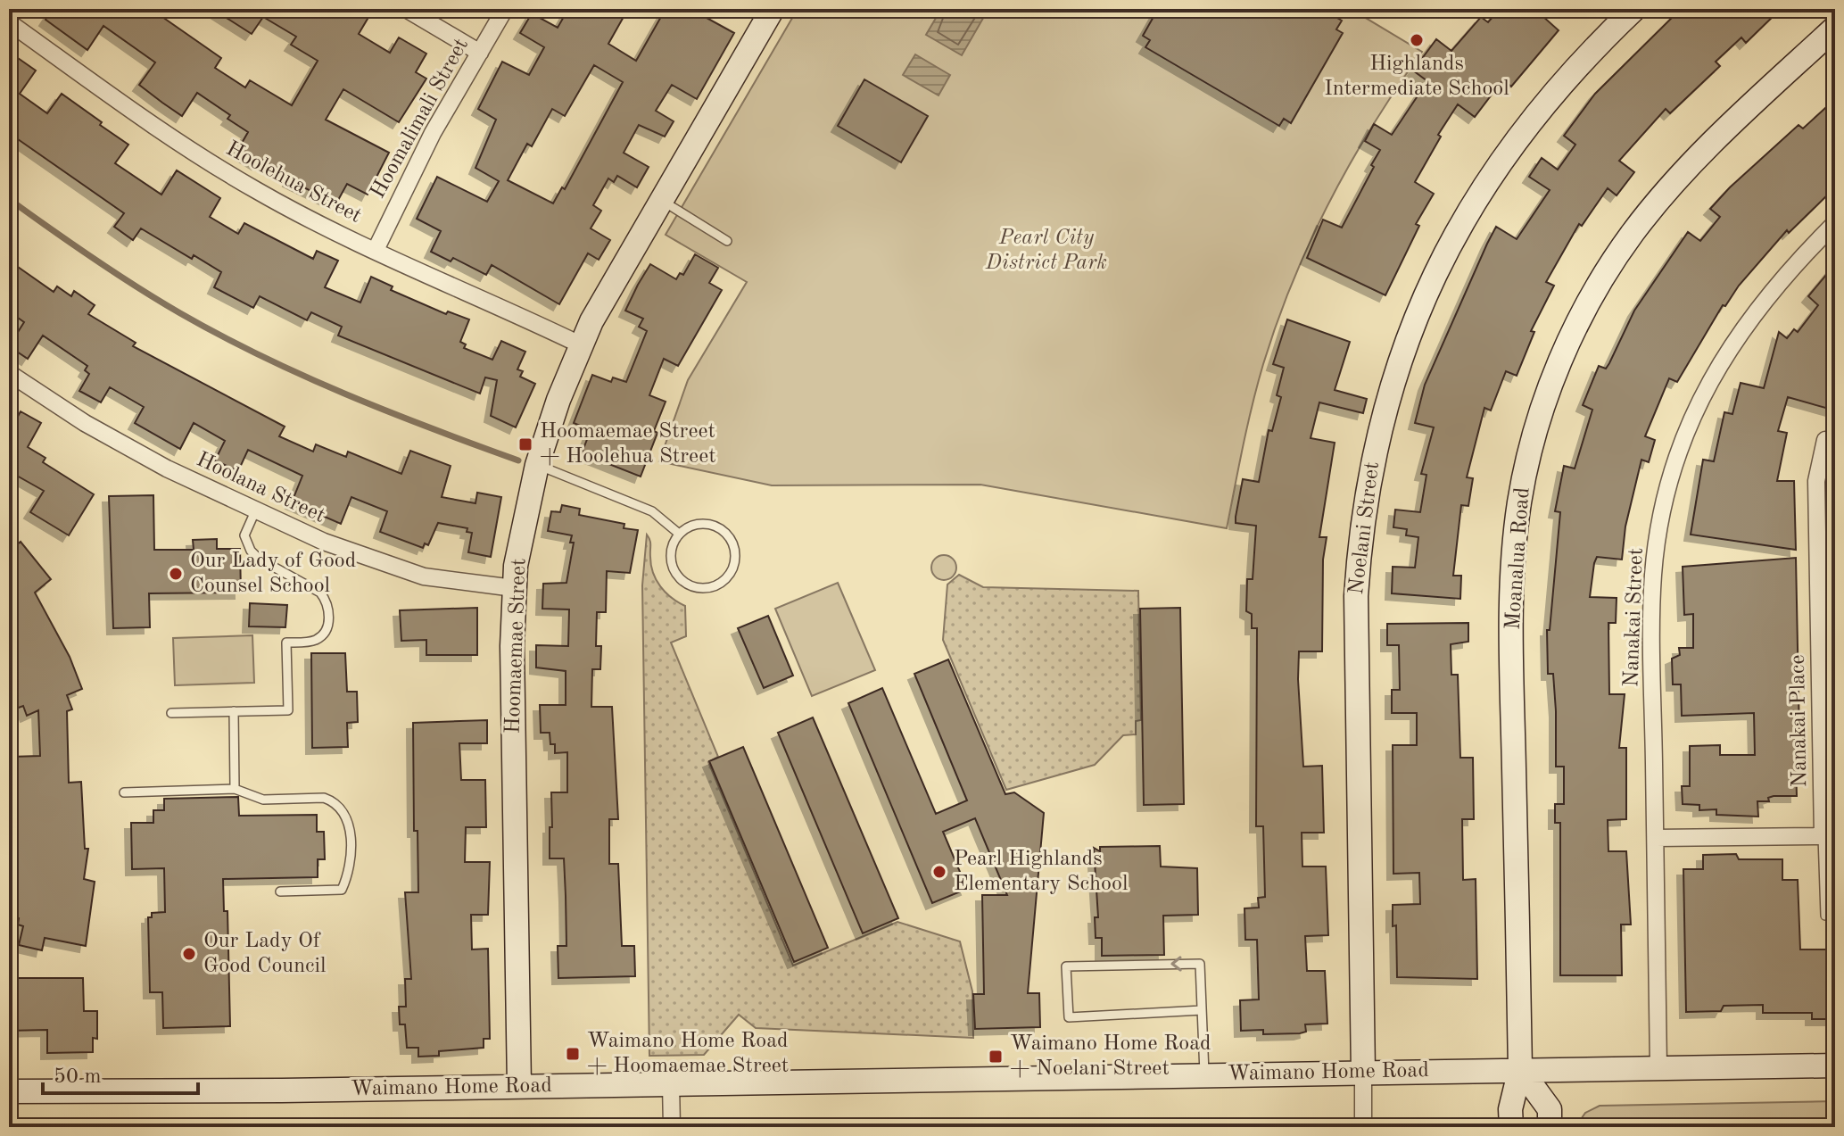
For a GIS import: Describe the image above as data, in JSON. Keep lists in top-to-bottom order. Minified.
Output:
{"streets":{"main road":["Noelani Street","Moanalua Road","Hoomaemae Street","Waimano Home Road"],"street":["Hoomalimali Street","Hoolehua Street","Hoolana Street","Nanakai Street","Nanakai Place"]},"crossings":[["Hoomalimali Street","Hoolehua Street"],["Hoolehua Street","Hoomaemae Street"],["Hoolana Street","Hoomaemae Street"],["Noelani Street","Waimano Home Road"],["Moanalua Road","Waimano Home Road"],["Nanakai Street","Waimano Home Road"],["Hoomaemae Street","Waimano Home Road"]],"parks":["Pearl City District Park"],"places":{"other":["Highlands Intermediate School","Our Lady of Good Counsel School","Pearl Highlands Elementary School","Our Lady Of Good Council"],"transit":["Hoomaemae Street + Hoolehua Street","Waimano Home Road + Hoomaemae Street","Waimano Home Road + Noelani Street"]},"scale_bar":"50 m"}
